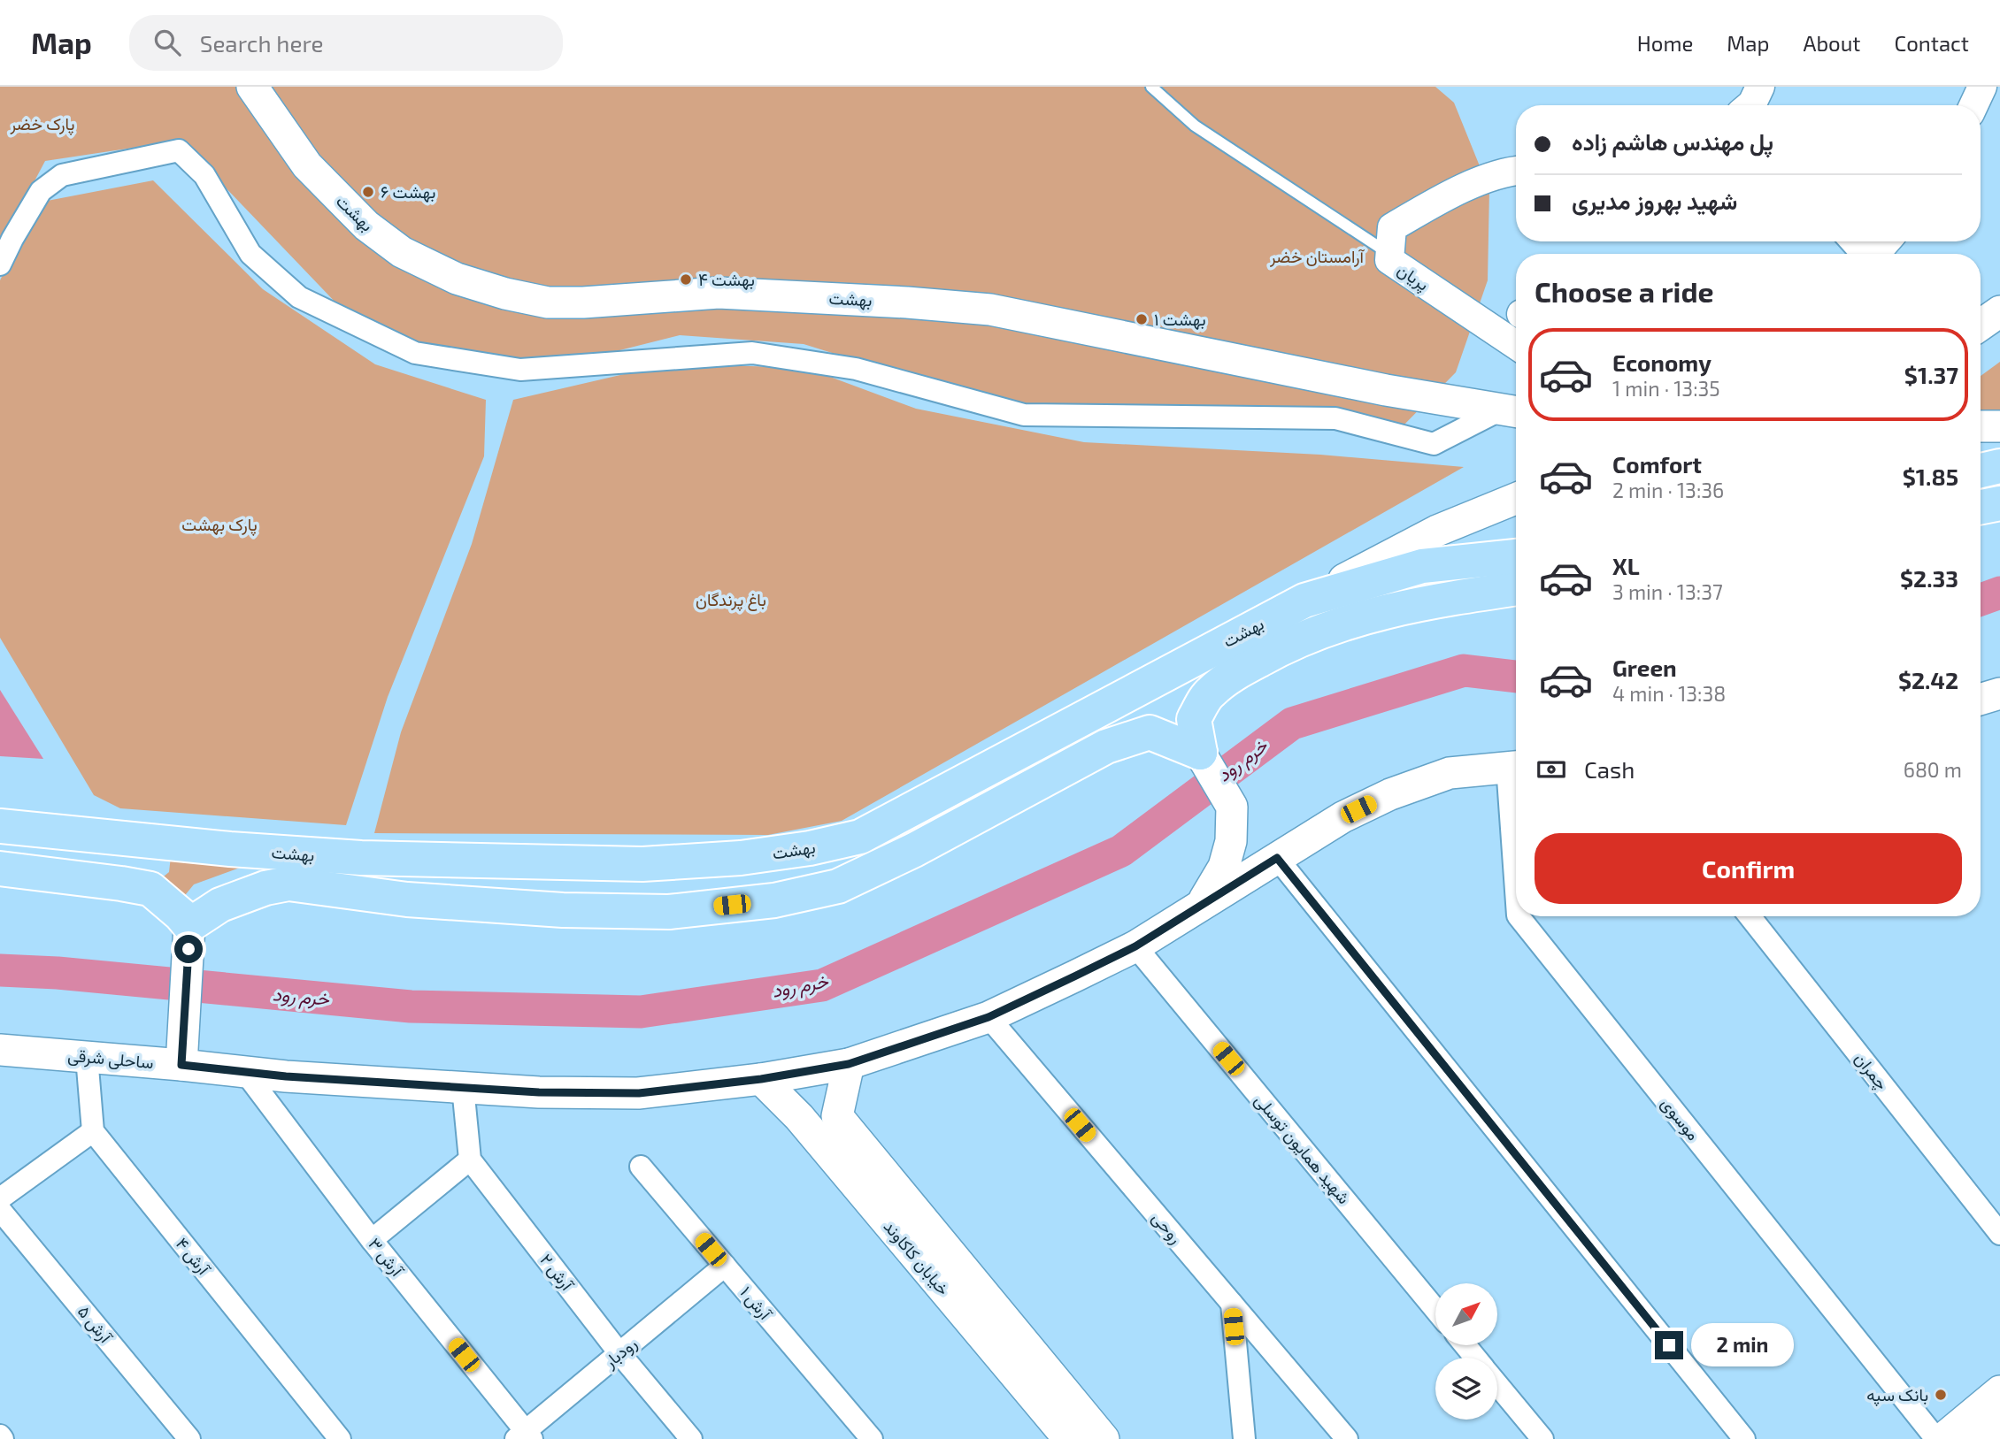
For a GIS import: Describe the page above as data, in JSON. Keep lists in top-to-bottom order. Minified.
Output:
{"streets":{"main road":["بهشت","ساحلی شرقی","خیابان کاکاوند"],"street":["پریان","چمران","موسوی","شهید همایون توسلی","روحی","آرش ۴","آرش ۳","آرش ۲","آرش ۱","آرش ۵","رودبار"]},"crossings":[["ساحلی شرقی","موسوی"],["ساحلی شرقی","شهید همایون توسلی"],["ساحلی شرقی","روحی"],["ساحلی شرقی","آرش ۳"],["ساحلی شرقی","خیابان کاکاوند"],["آرش ۳","رودبار"],["آرش ۲","رودبار"],["آرش ۱","رودبار"]],"water":["خرم رود"],"parks":["پارک خضر","آرامستان خضر","پارک بهشت","باغ پرندگان"],"places":["بهشت ۶","بهشت ۴","بهشت ۱","بانک سپه"],"north":"top right","page":{"header":"Map","search":"Search here","nav":["Home","Map","About","Contact"],"banner":["پل مهندس هاشم زاده","شهید بهروز مدیری"],"heading":"Choose a ride","list":[{"name":"Economy","note":"1 min · 13:35","value":"$1.37"},{"name":"Comfort","note":"2 min · 13:36","value":"$1.85"},{"name":"XL","note":"3 min · 13:37","value":"$2.33"},{"name":"Green","note":"4 min · 13:38","value":"$2.42"}],"pay":["Cash","680 m"],"buttons":"Confirm","bubble":"2 min"}}
